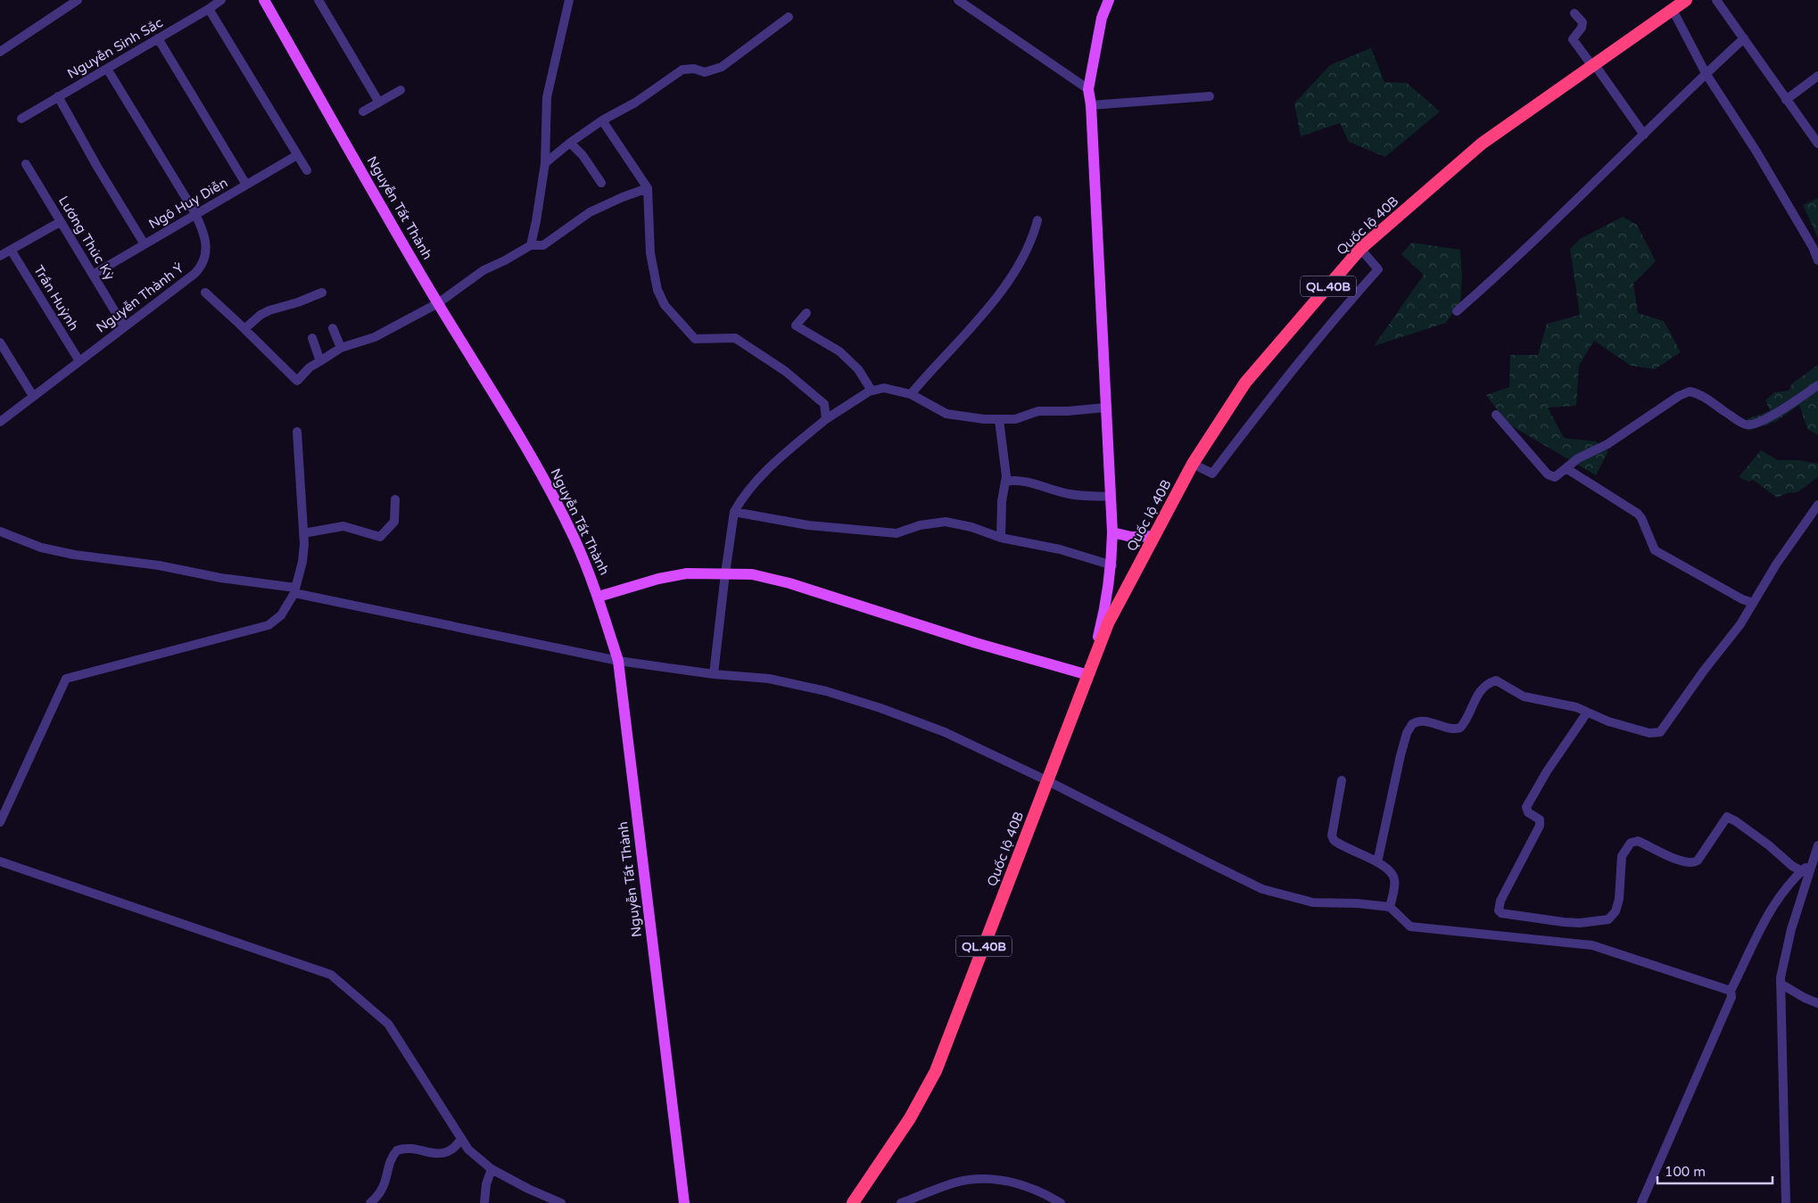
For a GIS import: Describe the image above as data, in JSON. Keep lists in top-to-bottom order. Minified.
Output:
{"streets":{"highway":["Quốc lộ 40B","QL.40B"],"main road":["Nguyễn Tất Thành"],"street":["Nguyễn Sinh Sắc","Ngô Huy Diễn","Lương Thúc Kỳ","Trần Huỳnh","Nguyễn Thành Ý"]},"crossings":[["Nguyễn Sinh Sắc","Nguyễn Thành Ý"],["Ngô Huy Diễn","Lương Thúc Kỳ"],["Ngô Huy Diễn","Nguyễn Thành Ý"],["Lương Thúc Kỳ","Nguyễn Thành Ý"],["Trần Huỳnh","Nguyễn Thành Ý"]],"scale_bar":"100 m"}
